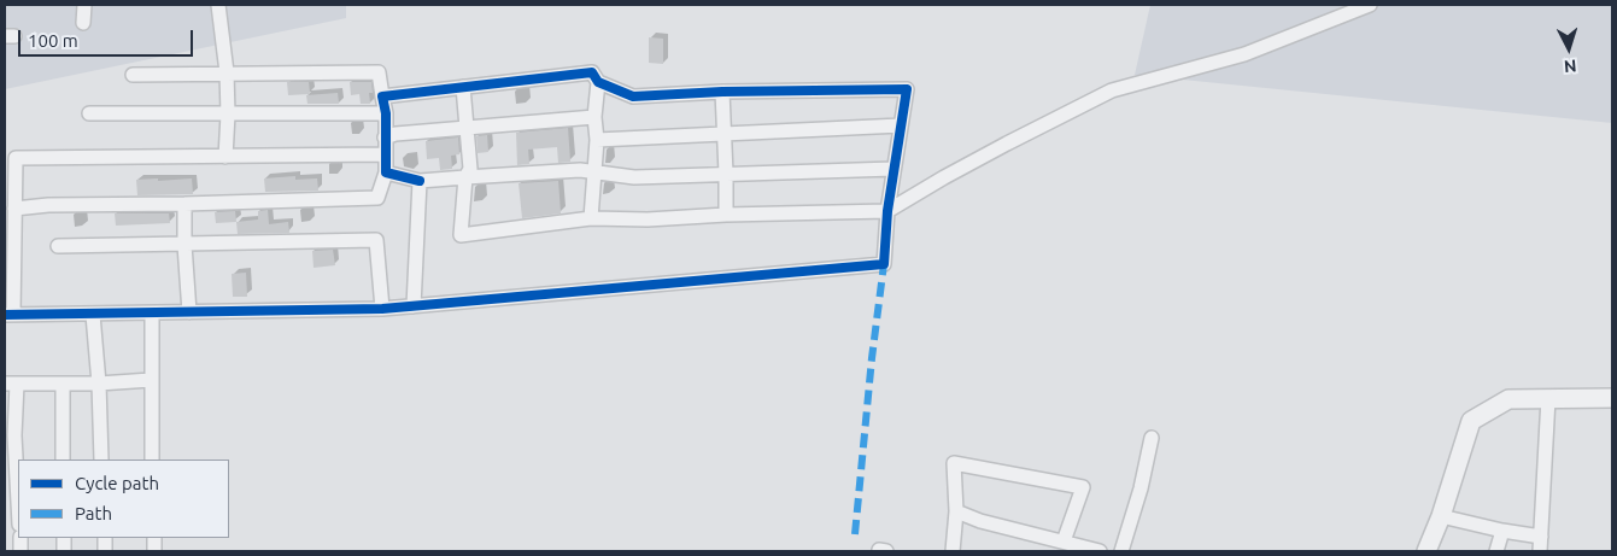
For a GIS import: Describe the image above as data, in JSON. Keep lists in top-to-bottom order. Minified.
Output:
{"legend":["Cycle path","Path"],"scale_bar":"100 m","north":"bottom"}
